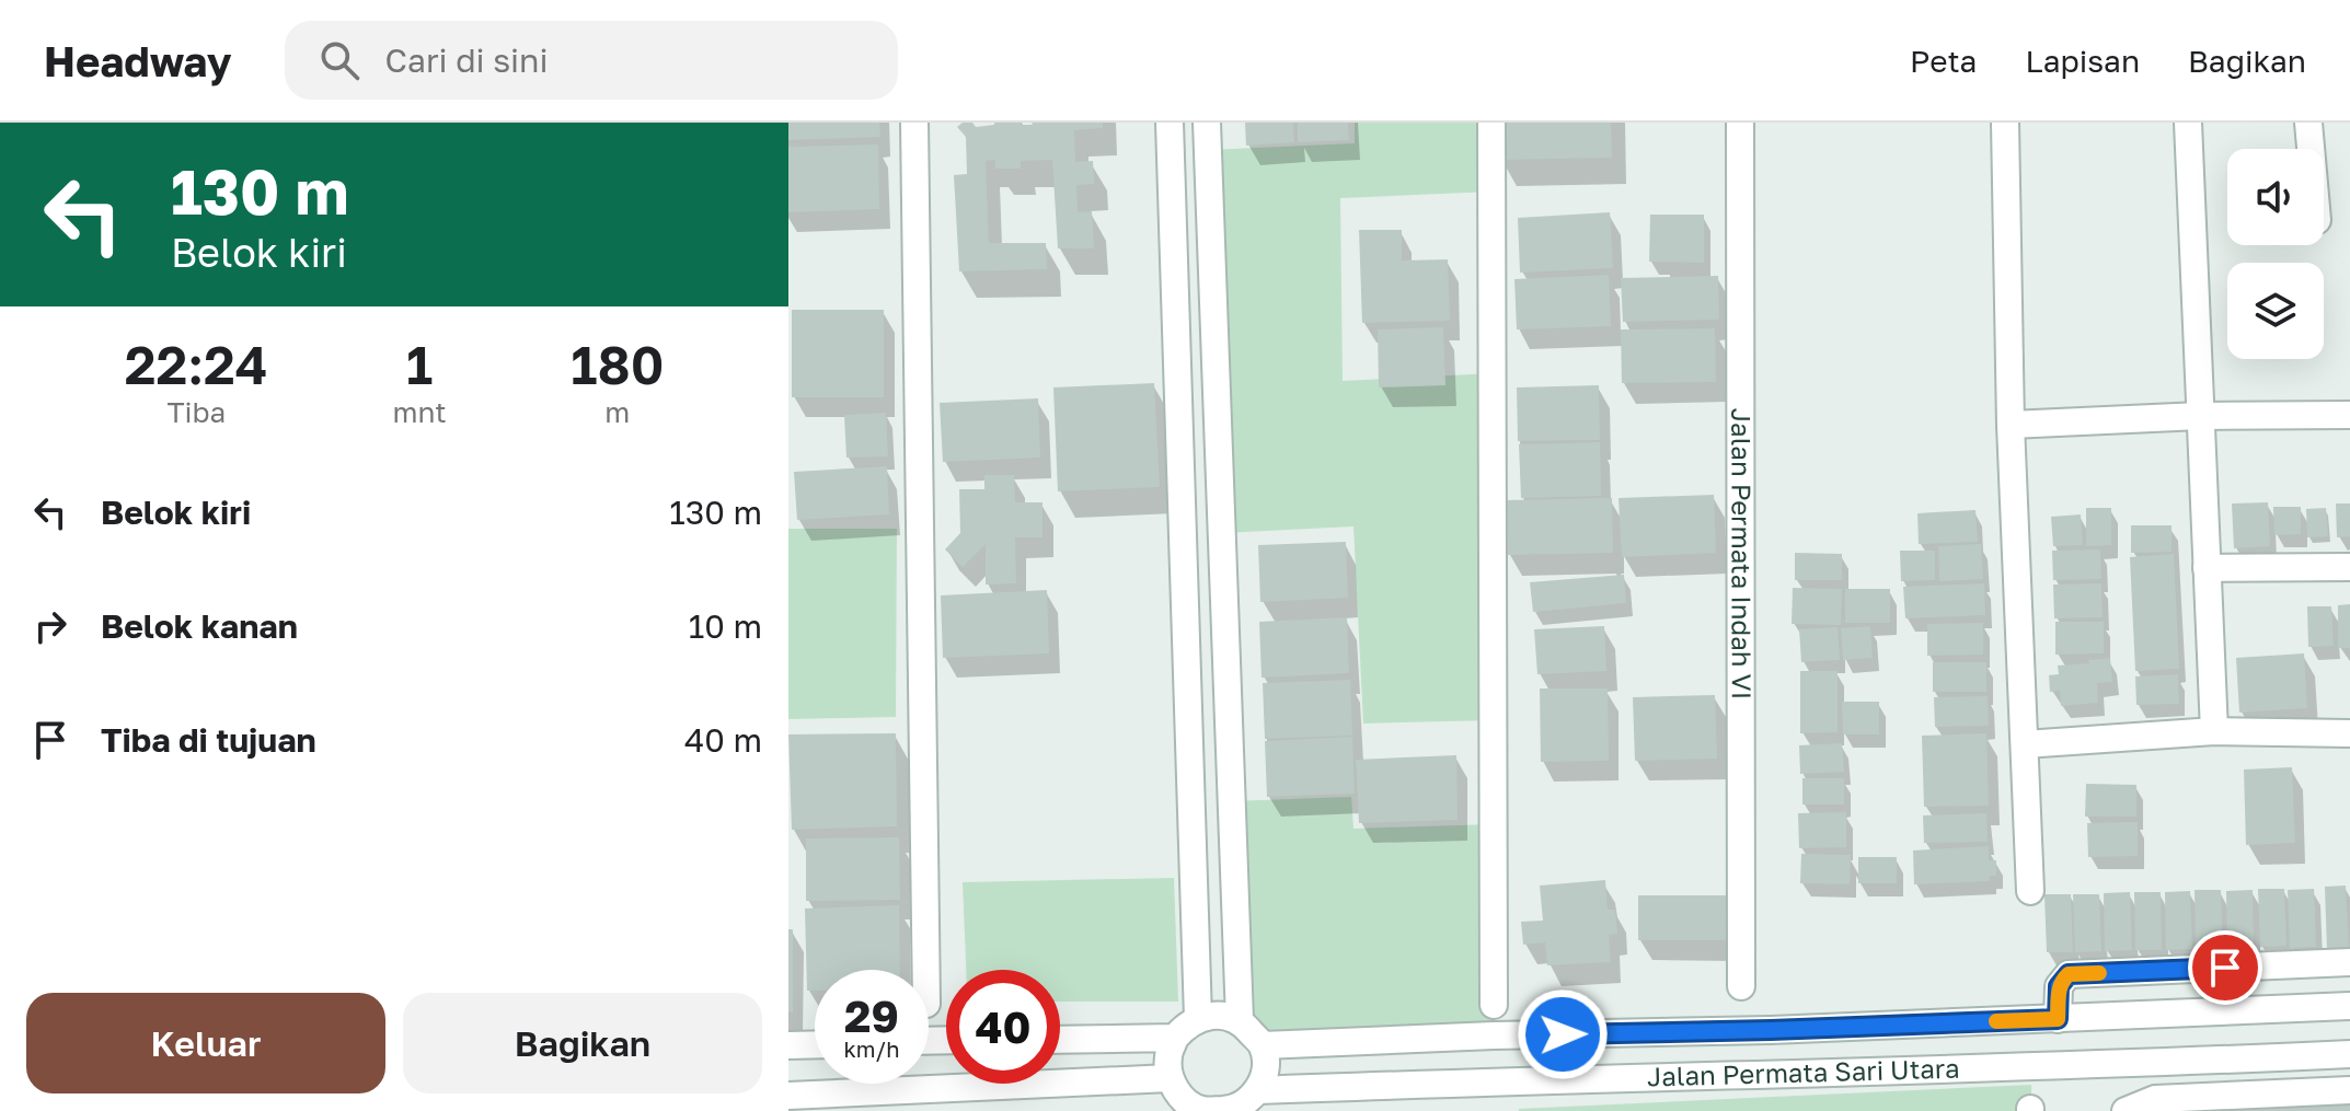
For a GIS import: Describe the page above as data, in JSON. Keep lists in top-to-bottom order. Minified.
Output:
{"streets":{"street":["Jalan Permata Indah VI","Jalan Permata Sari Utara"]},"page":{"header":"Headway","search":"Cari di sini","nav":["Peta","Lapisan","Bagikan"],"turn":["130 m","Belok kiri"],"eta":["22:24","Tiba","1","mnt","180","m"],"list":[{"name":"Belok kiri","value":"130 m"},{"name":"Belok kanan","value":"10 m"},{"name":"Tiba di tujuan","value":"40 m"}],"speed":"29 km/h","limit":"40","buttons":["Keluar","Bagikan"]}}
